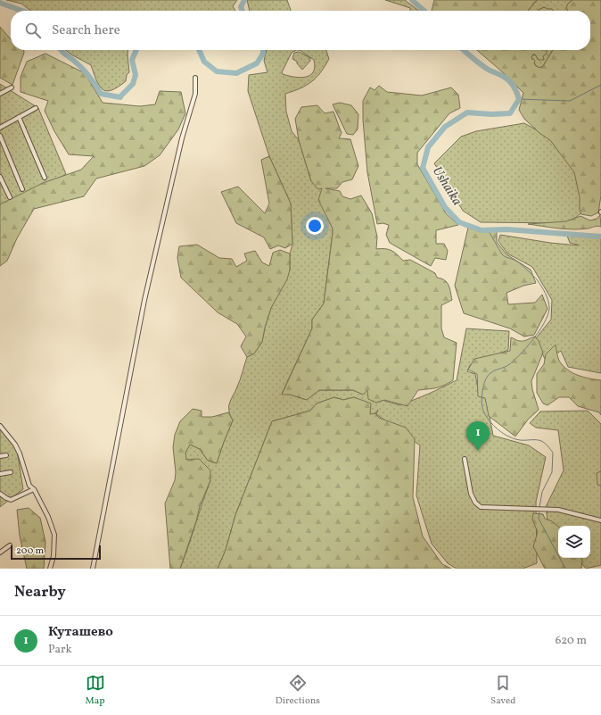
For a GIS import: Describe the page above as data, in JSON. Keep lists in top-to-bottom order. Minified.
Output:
{"water":["Ushaika"],"scale_bar":"200 m","page":{"search":"Search here","pins":"1","scale":"200 m","heading":"Nearby","list":[{"mark":"1","name":"Куташево","note":"Park","value":"620 m"}],"nav":["Map","Directions","Saved"]}}
